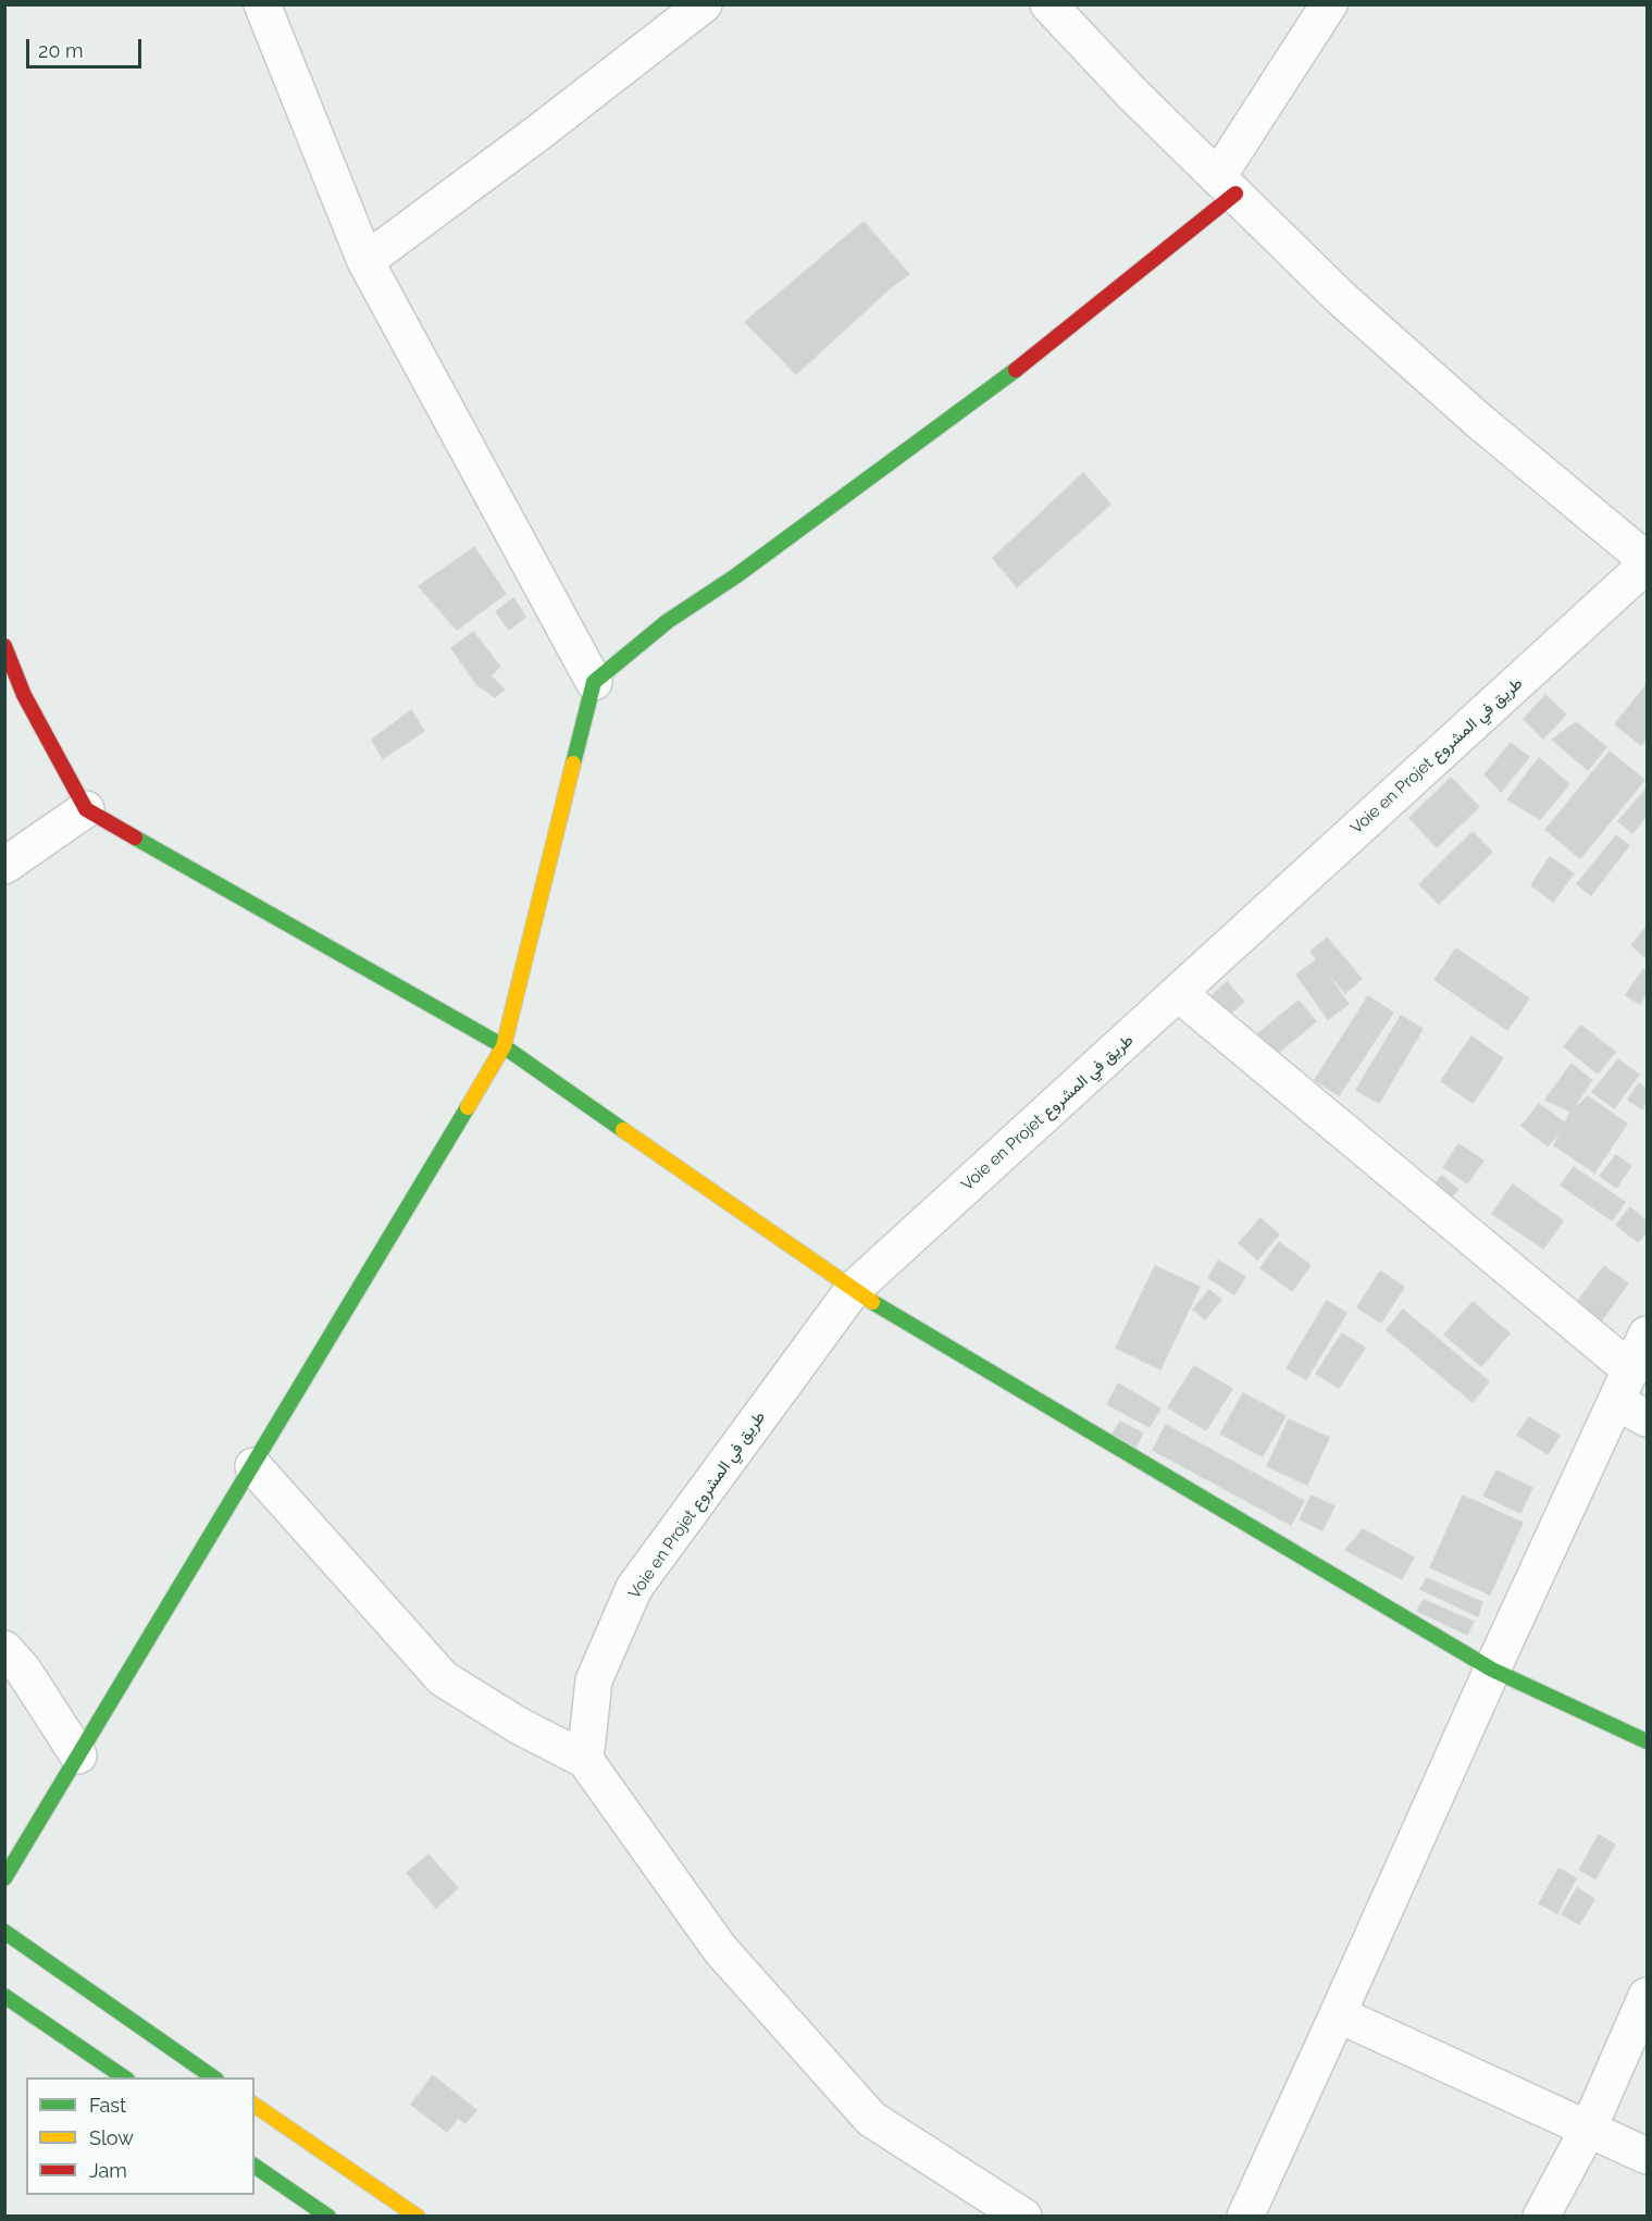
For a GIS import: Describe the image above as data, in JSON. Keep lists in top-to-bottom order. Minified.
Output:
{"streets":{"street":["Voie en Projet طريق في المشروع"]},"legend":["Fast","Slow","Jam"],"scale_bar":"20 m"}
